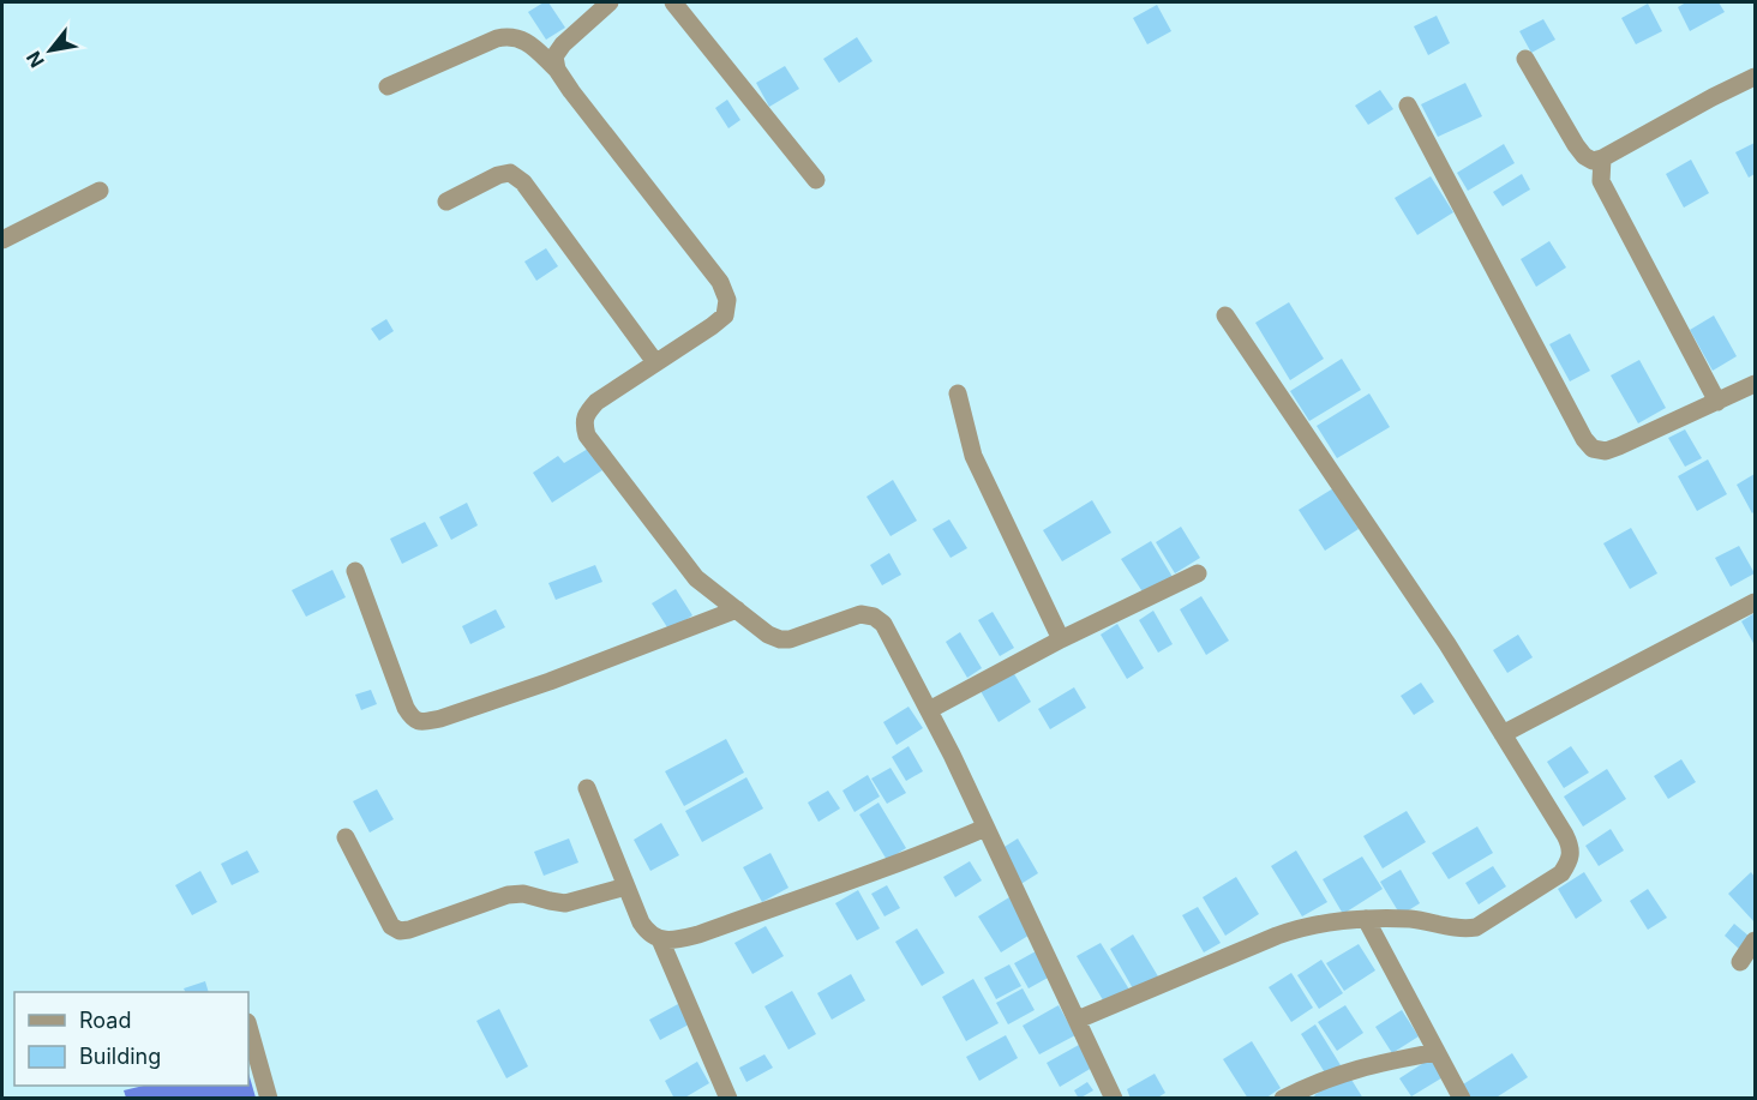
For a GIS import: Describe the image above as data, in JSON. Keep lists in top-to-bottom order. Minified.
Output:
{"legend":["Road","Building"],"north":"bottom left"}
